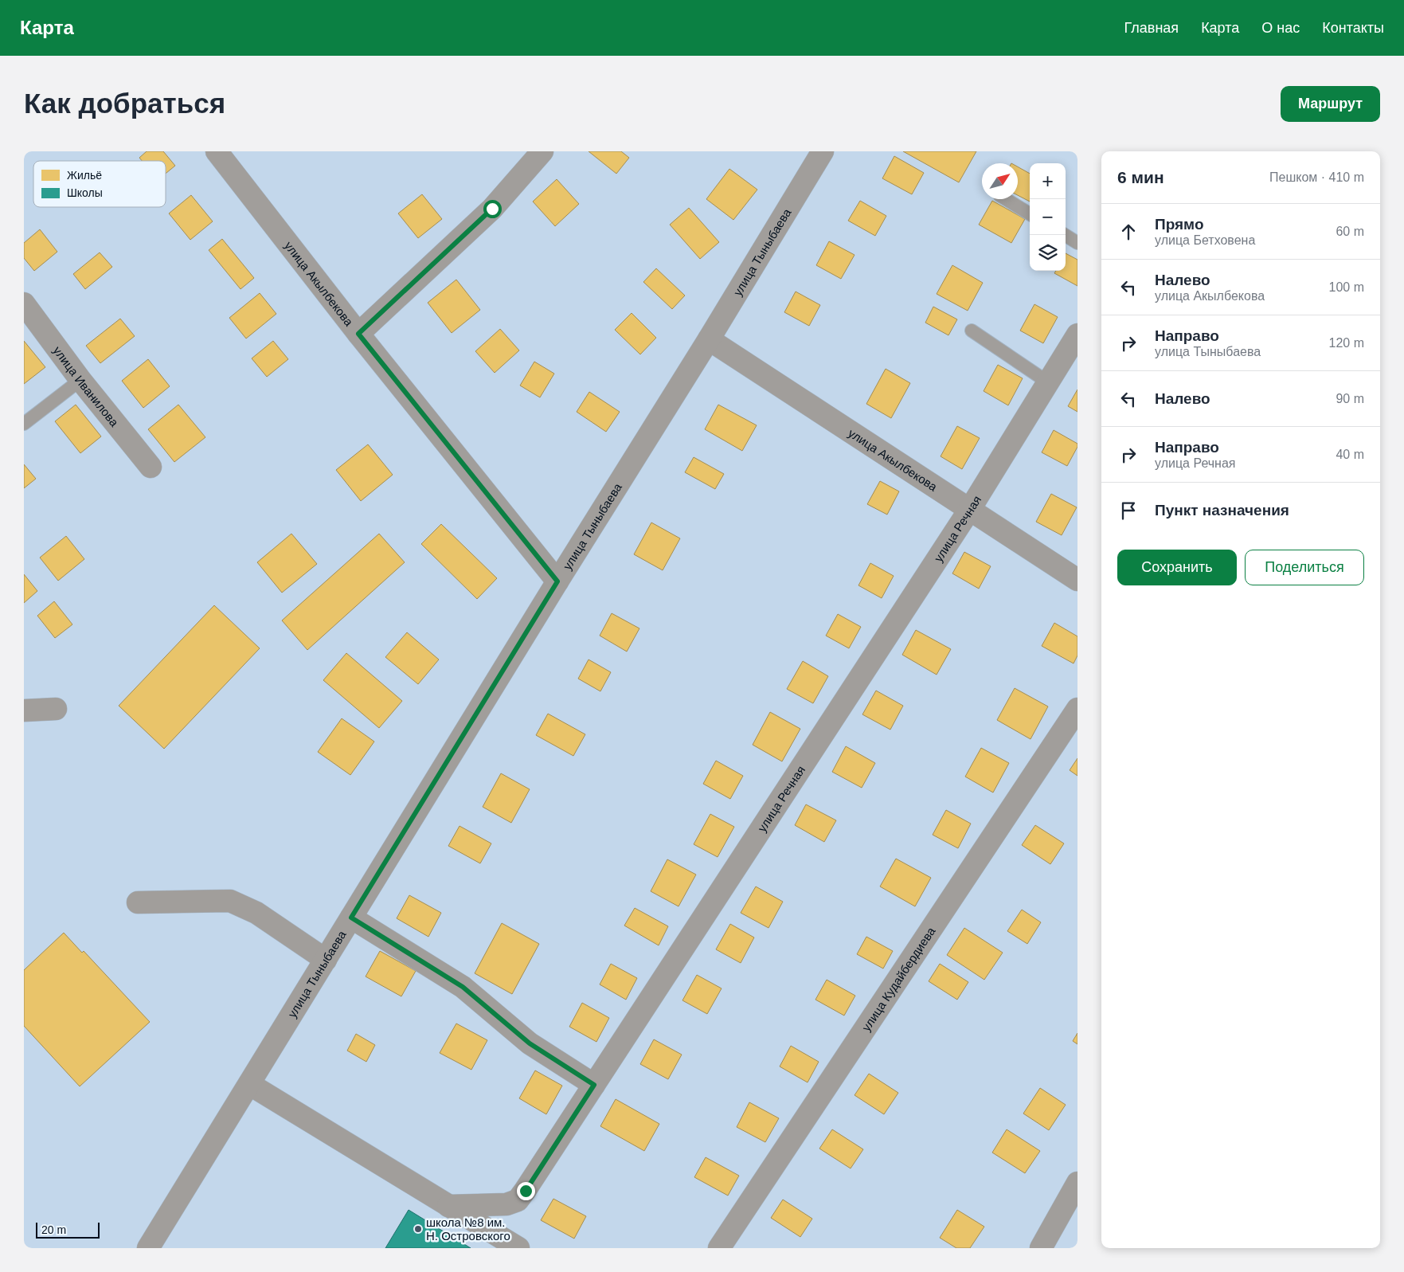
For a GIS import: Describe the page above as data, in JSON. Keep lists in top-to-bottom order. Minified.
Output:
{"streets":{"street":["улица Тыныбаева","улица Акылбекова","улица Иванилова","улица Речная","улица Кудайбердиева"]},"crossings":[["улица Тыныбаева","улица Акылбекова"],["улица Акылбекова","улица Речная"]],"places":["школа №8 им. Н. Островского"],"legend":["Жильё","Школы"],"scale_bar":"20 m","north":"top right","page":{"header":"Карта","nav":["Главная","Карта","О нас","Контакты"],"buttons":["Маршрут",["Сохранить","Поделиться"]],"title":"Как добраться","heading":["6 мин","Пешком · 410 m"],"map_buttons":["+","−"],"list":[["Прямо","улица Бетховена","60 m"],["Налево","улица Акылбекова","100 m"],["Направо","улица Тыныбаева","120 m"],["Налево","90 m"],["Направо","улица Речная","40 m"],"Пункт назначения"],"scale":"20 m"}}
